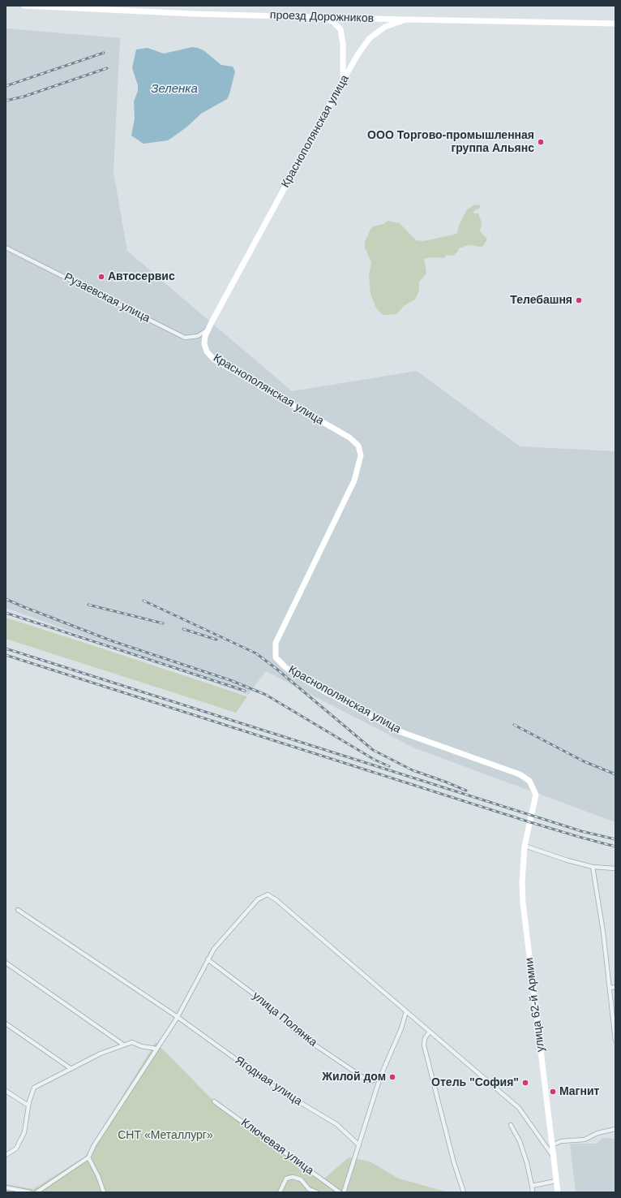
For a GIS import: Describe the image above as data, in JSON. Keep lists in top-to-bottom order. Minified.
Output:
{"streets":{"street":["проезд Дорожников","Краснополянская улица","Рузаевская улица","улица 62-й Армии","улица Полянка","Ягодная улица","Ключевая улица"]},"crossings":[["проезд Дорожников","Краснополянская улица"],["Краснополянская улица","Рузаевская улица"],["Краснополянская улица","улица 62-й Армии"]],"water":["Зеленка"],"parks":["СНТ «Металлург»"],"places":["ООО Торгово-промышленная группа Альянс","Автосервис","Телебашня","Жилой дом","Отель \"София\"","Магнит"]}
